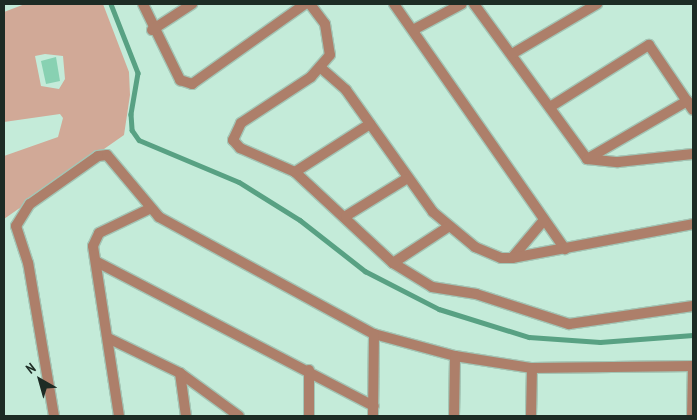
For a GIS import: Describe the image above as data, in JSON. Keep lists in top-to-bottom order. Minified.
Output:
{"north":"top left"}
